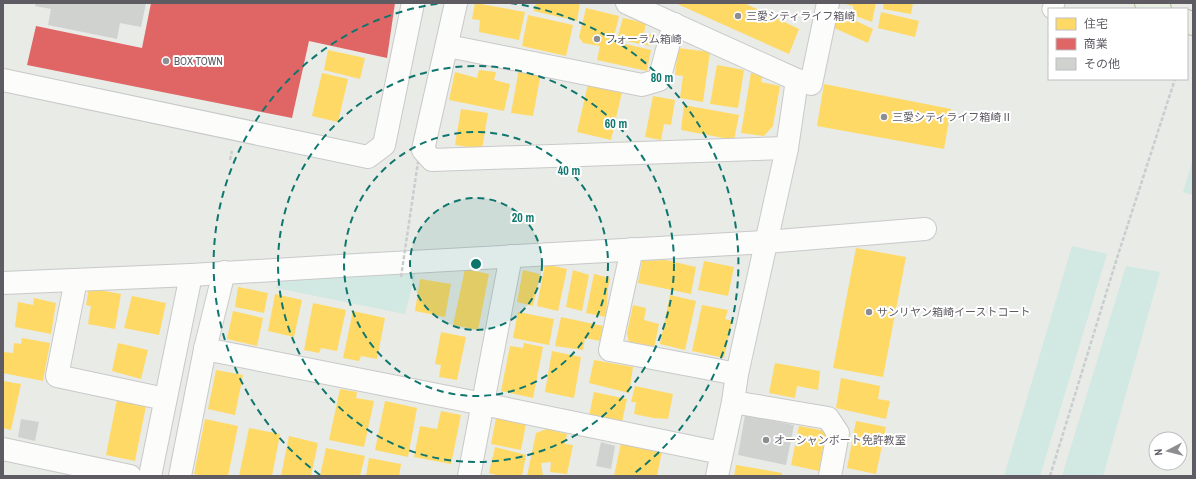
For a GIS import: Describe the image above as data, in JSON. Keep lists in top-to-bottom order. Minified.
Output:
{"places":["三愛シティライフ箱崎","フォーラム箱崎","BOX TOWN","三愛シティライフ箱崎Ⅱ","サンリヤン箱崎イーストコート","オーシャンボート免許教室"],"legend":["住宅","商業","その他"],"north":"left","rings":["80 m","60 m","40 m","20 m"]}
